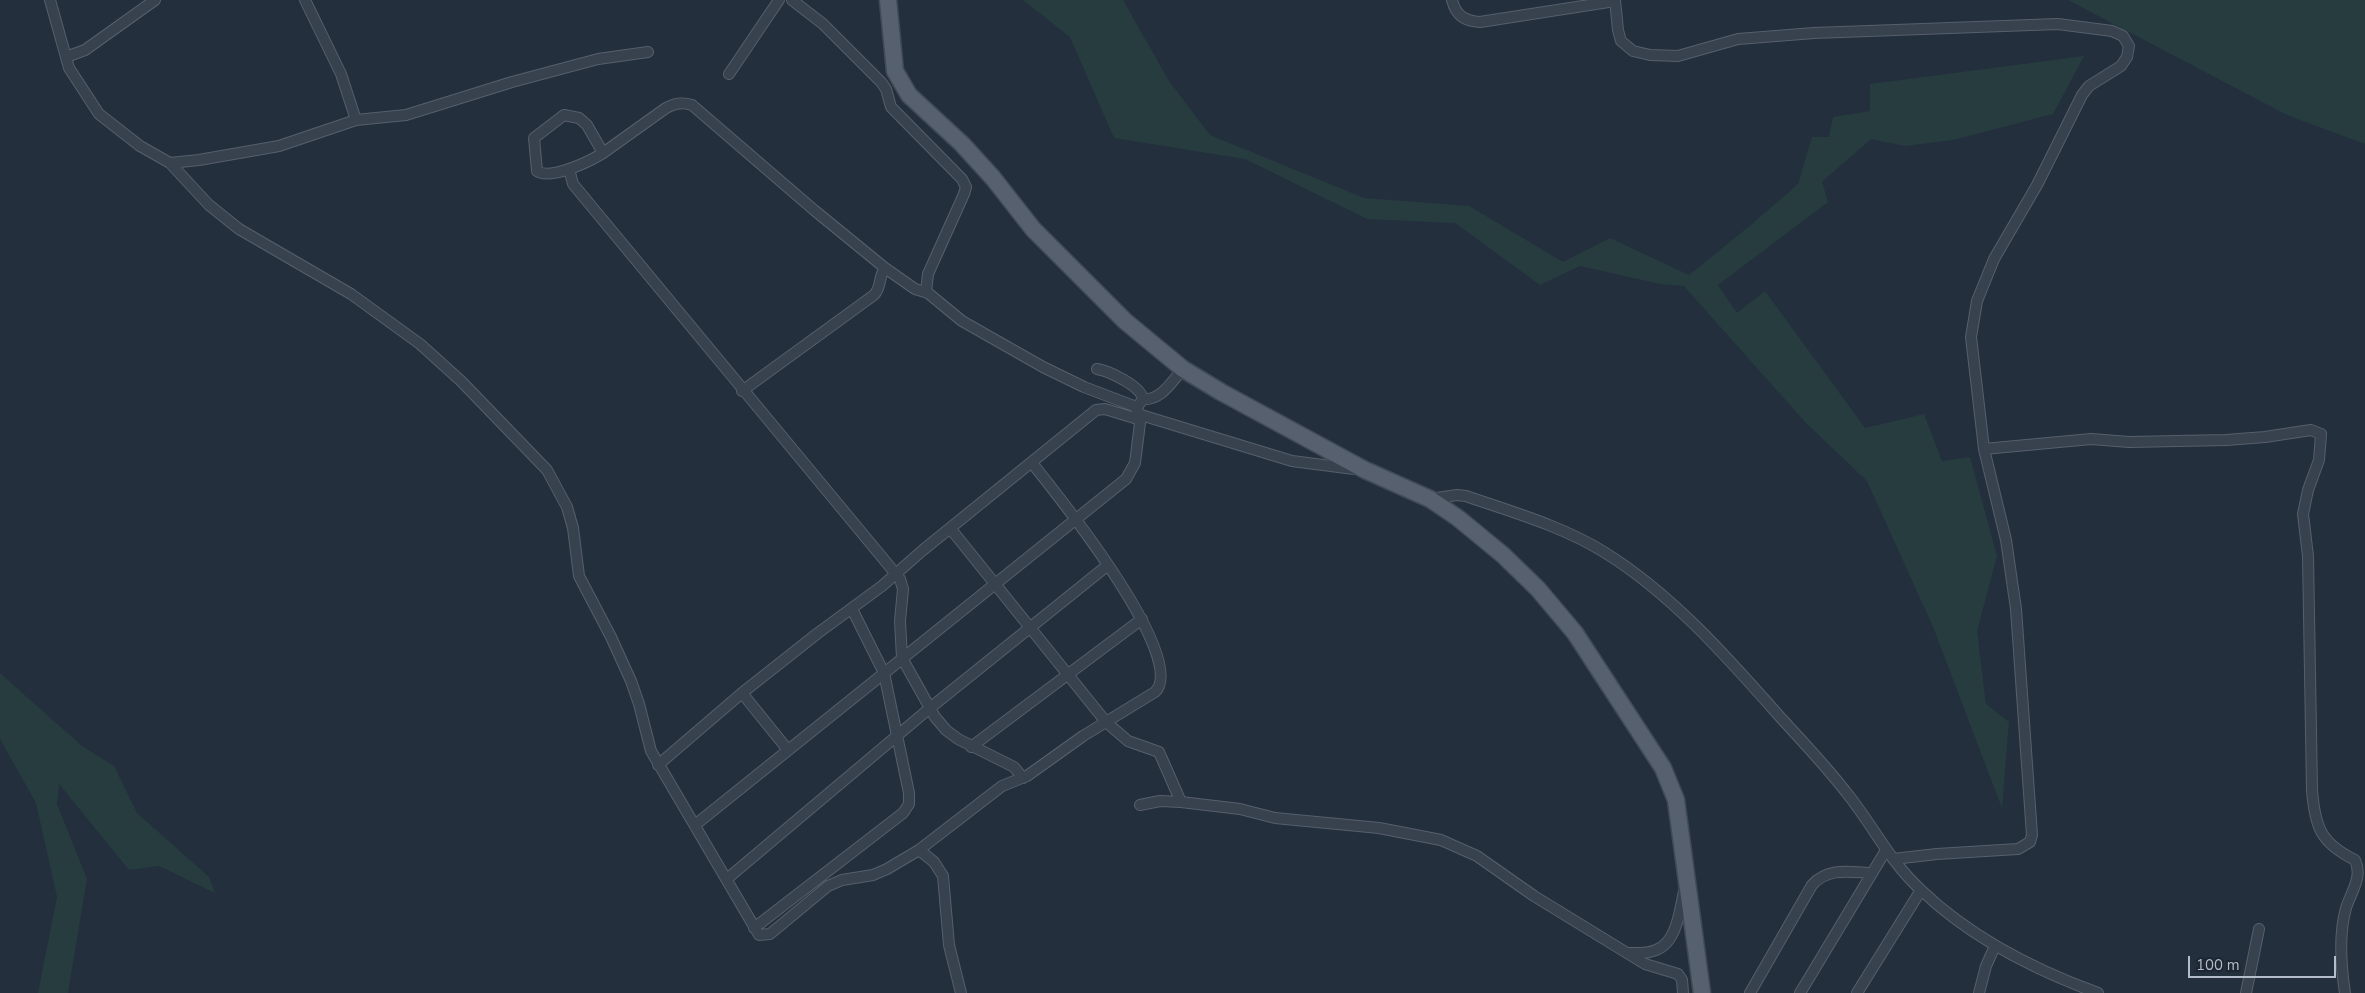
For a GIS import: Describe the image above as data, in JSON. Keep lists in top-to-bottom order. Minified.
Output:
{"scale_bar":"100 m"}
